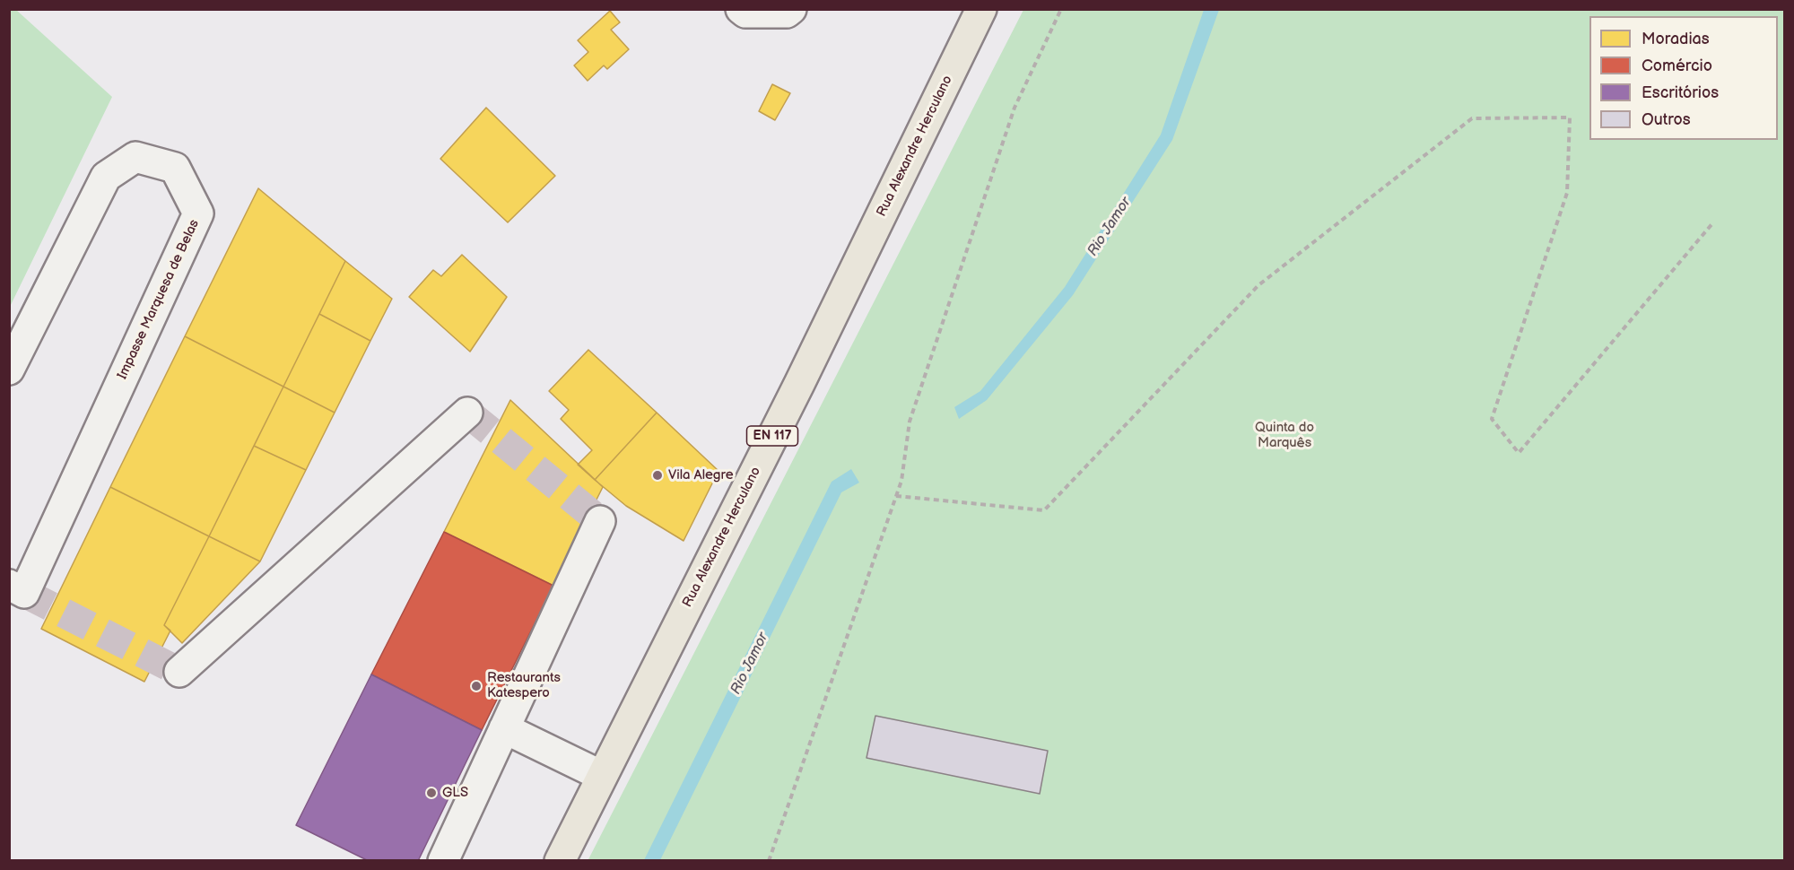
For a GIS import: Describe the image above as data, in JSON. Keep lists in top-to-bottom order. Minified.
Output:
{"streets":{"main road":["Rua Alexandre Herculano","EN 117"],"street":["Impasse Marquesa de Belas"]},"water":["Rio Jamor"],"parks":["Quinta do Marquês"],"places":["Vila Alegre","Restaurants Katespero","GLS"],"legend":["Moradias","Comércio","Escritórios","Outros"]}
